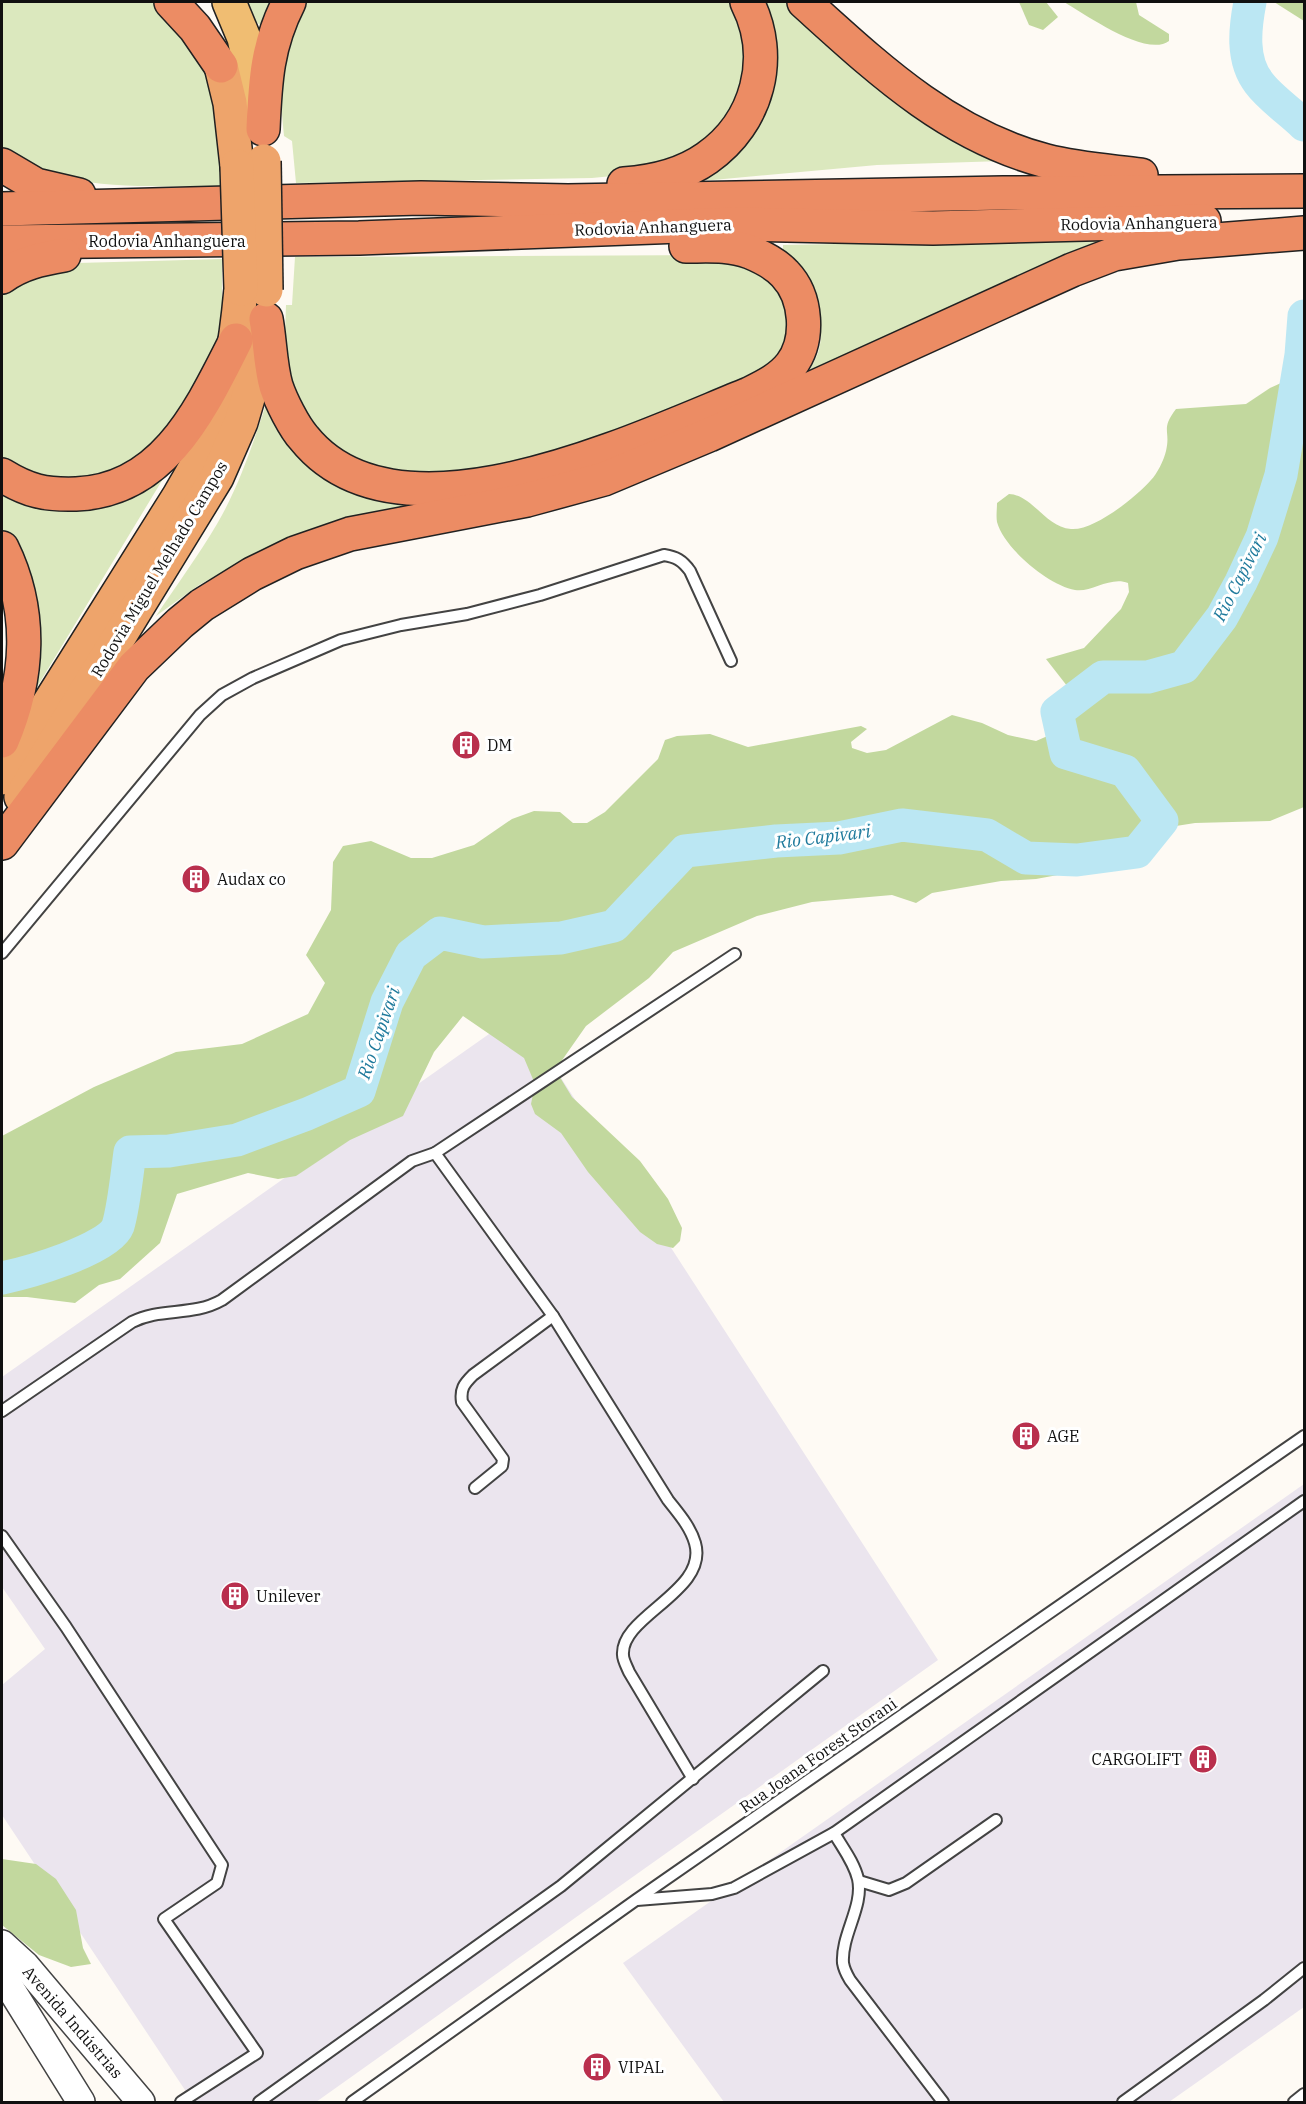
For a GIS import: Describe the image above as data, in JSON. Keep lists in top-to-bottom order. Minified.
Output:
{"streets":{"highway":["Rodovia Anhanguera","Rodovia Miguel Melhado Campos"],"street":["Avenida Indústrias"],"lane":["Rua Joana Forest Storani"]},"water":["Rio Capivari"],"places":{"building":["DM","Audax co","AGE","Unilever","CARGOLIFT","VIPAL"]}}
